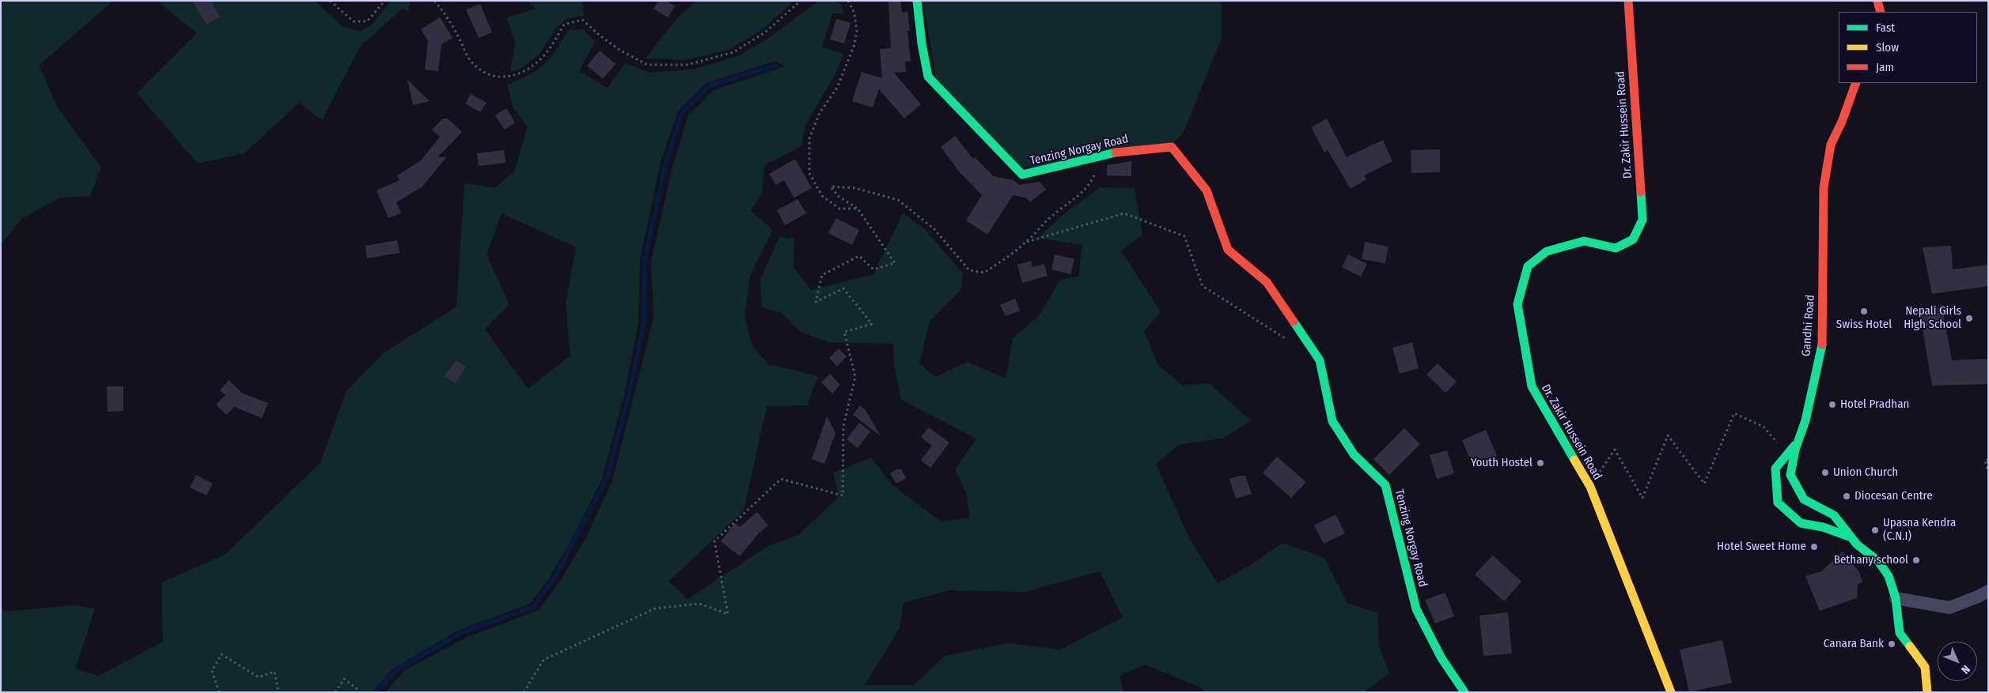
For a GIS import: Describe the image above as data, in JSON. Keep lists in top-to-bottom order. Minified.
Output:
{"streets":{"street":["Dr. Zakir Hussein Road","Tenzing Norgay Road","Gandhi Road"]},"places":["Swiss Hotel","Nepali Girls High School","Hotel Pradhan","Youth Hostel","Union Church","Diocesan Centre","Upasna Kendra (C.N.I)","Hotel Sweet Home","Bethany school","Canara Bank"],"legend":["Fast","Slow","Jam"],"north":"bottom right"}
